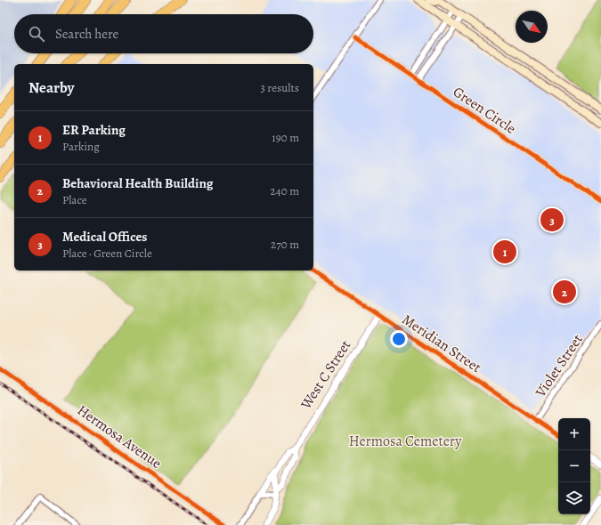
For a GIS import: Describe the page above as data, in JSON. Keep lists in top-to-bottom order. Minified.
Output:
{"streets":{"street":["Green Circle","Meridian Street","Violet Street","West C Street","Hermosa Avenue"]},"crossings":[["Meridian Street","Violet Street"],["Meridian Street","West C Street"]],"parks":["Hermosa Cemetery"],"north":"bottom right","page":{"search":"Search here","heading":["Nearby","3 results"],"list":[{"mark":"1","name":"ER Parking","note":"Parking","value":"190 m"},{"mark":"2","name":"Behavioral Health Building","note":"Place","value":"240 m"},{"mark":"3","name":"Medical Offices","note":"Place · Green Circle","value":"270 m"}],"pins":["3","1","2"],"map_buttons":["+","−"]}}
